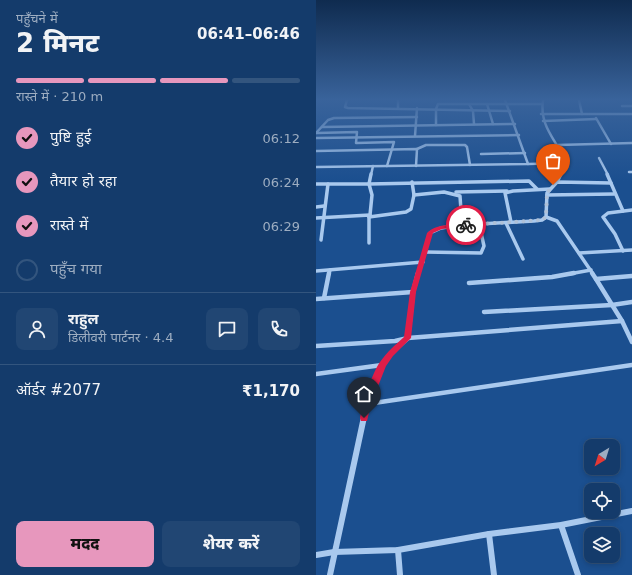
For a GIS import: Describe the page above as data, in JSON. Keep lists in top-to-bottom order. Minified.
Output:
{"north":"bottom left","page":{"heading":["2 मिनट","पहुँचने में","06:41–06:46"],"panel":["राहुल","डिलीवरी पार्टनर · 4.4","ऑर्डर #2077","₹1,170"],"bar":"रास्ते में · 210 m","list":[["पुष्टि हुई","06:12"],["तैयार हो रहा","06:24"],["रास्ते में","06:29"],"पहुँच गया"],"buttons":["मदद","शेयर करें"]}}
